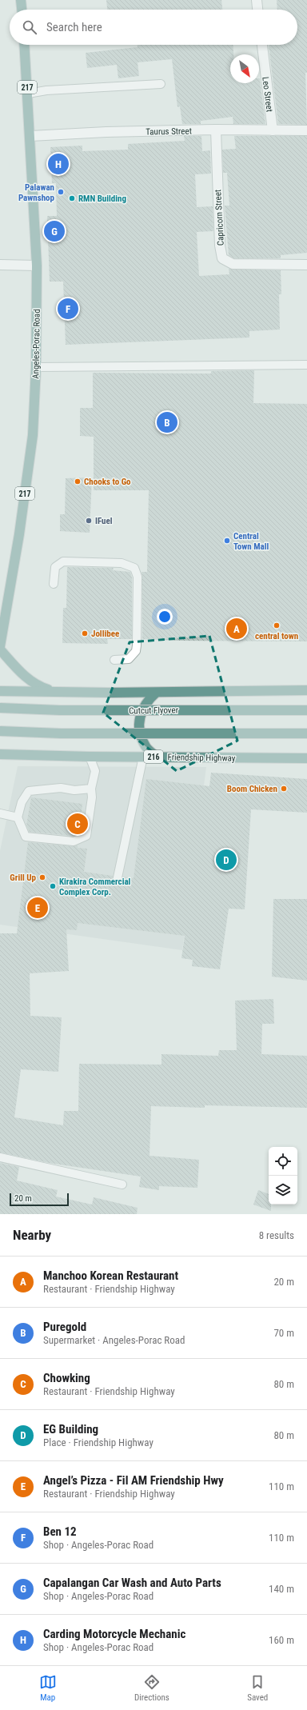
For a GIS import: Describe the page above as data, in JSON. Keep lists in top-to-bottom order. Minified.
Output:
{"streets":{"main road":["217","Angeles-Porac Road","Cutcut Flyover","216","Friendship Highway"],"street":["Leo Street","Taurus Street","Capricorn Street"]},"crossings":[["Leo Street","Taurus Street"],["Taurus Street","Capricorn Street"],["Taurus Street","Angeles-Porac Road"]],"places":["Palawan Pawnshop","RMN Building","Chooks to Go","IFuel","Central Town Mall","central town","Jollibee","Boom Chicken","Grill Up","Kirakira Commercial Complex Corp."],"scale_bar":"20 m","north":"bottom right","page":{"search":"Search here","pins":["H","G","F","B","A","C","D","E"],"scale":"20 m","heading":["Nearby","8 results"],"list":[{"mark":"A","name":"Manchoo Korean Restaurant","note":"Restaurant · Friendship Highway","value":"20 m"},{"mark":"B","name":"Puregold","note":"Supermarket · Angeles-Porac Road","value":"70 m"},{"mark":"C","name":"Chowking","note":"Restaurant · Friendship Highway","value":"80 m"},{"mark":"D","name":"EG Building","note":"Place · Friendship Highway","value":"80 m"},{"mark":"E","name":"Angel’s Pizza - Fil AM Friendship Hwy","note":"Restaurant · Friendship Highway","value":"110 m"},{"mark":"F","name":"Ben 12","note":"Shop · Angeles-Porac Road","value":"110 m"},{"mark":"G","name":"Capalangan Car Wash and Auto Parts","note":"Shop · Angeles-Porac Road","value":"140 m"},{"mark":"H","name":"Carding Motorcycle Mechanic","note":"Shop · Angeles-Porac Road","value":"160 m"}],"nav":["Map","Directions","Saved"]}}
